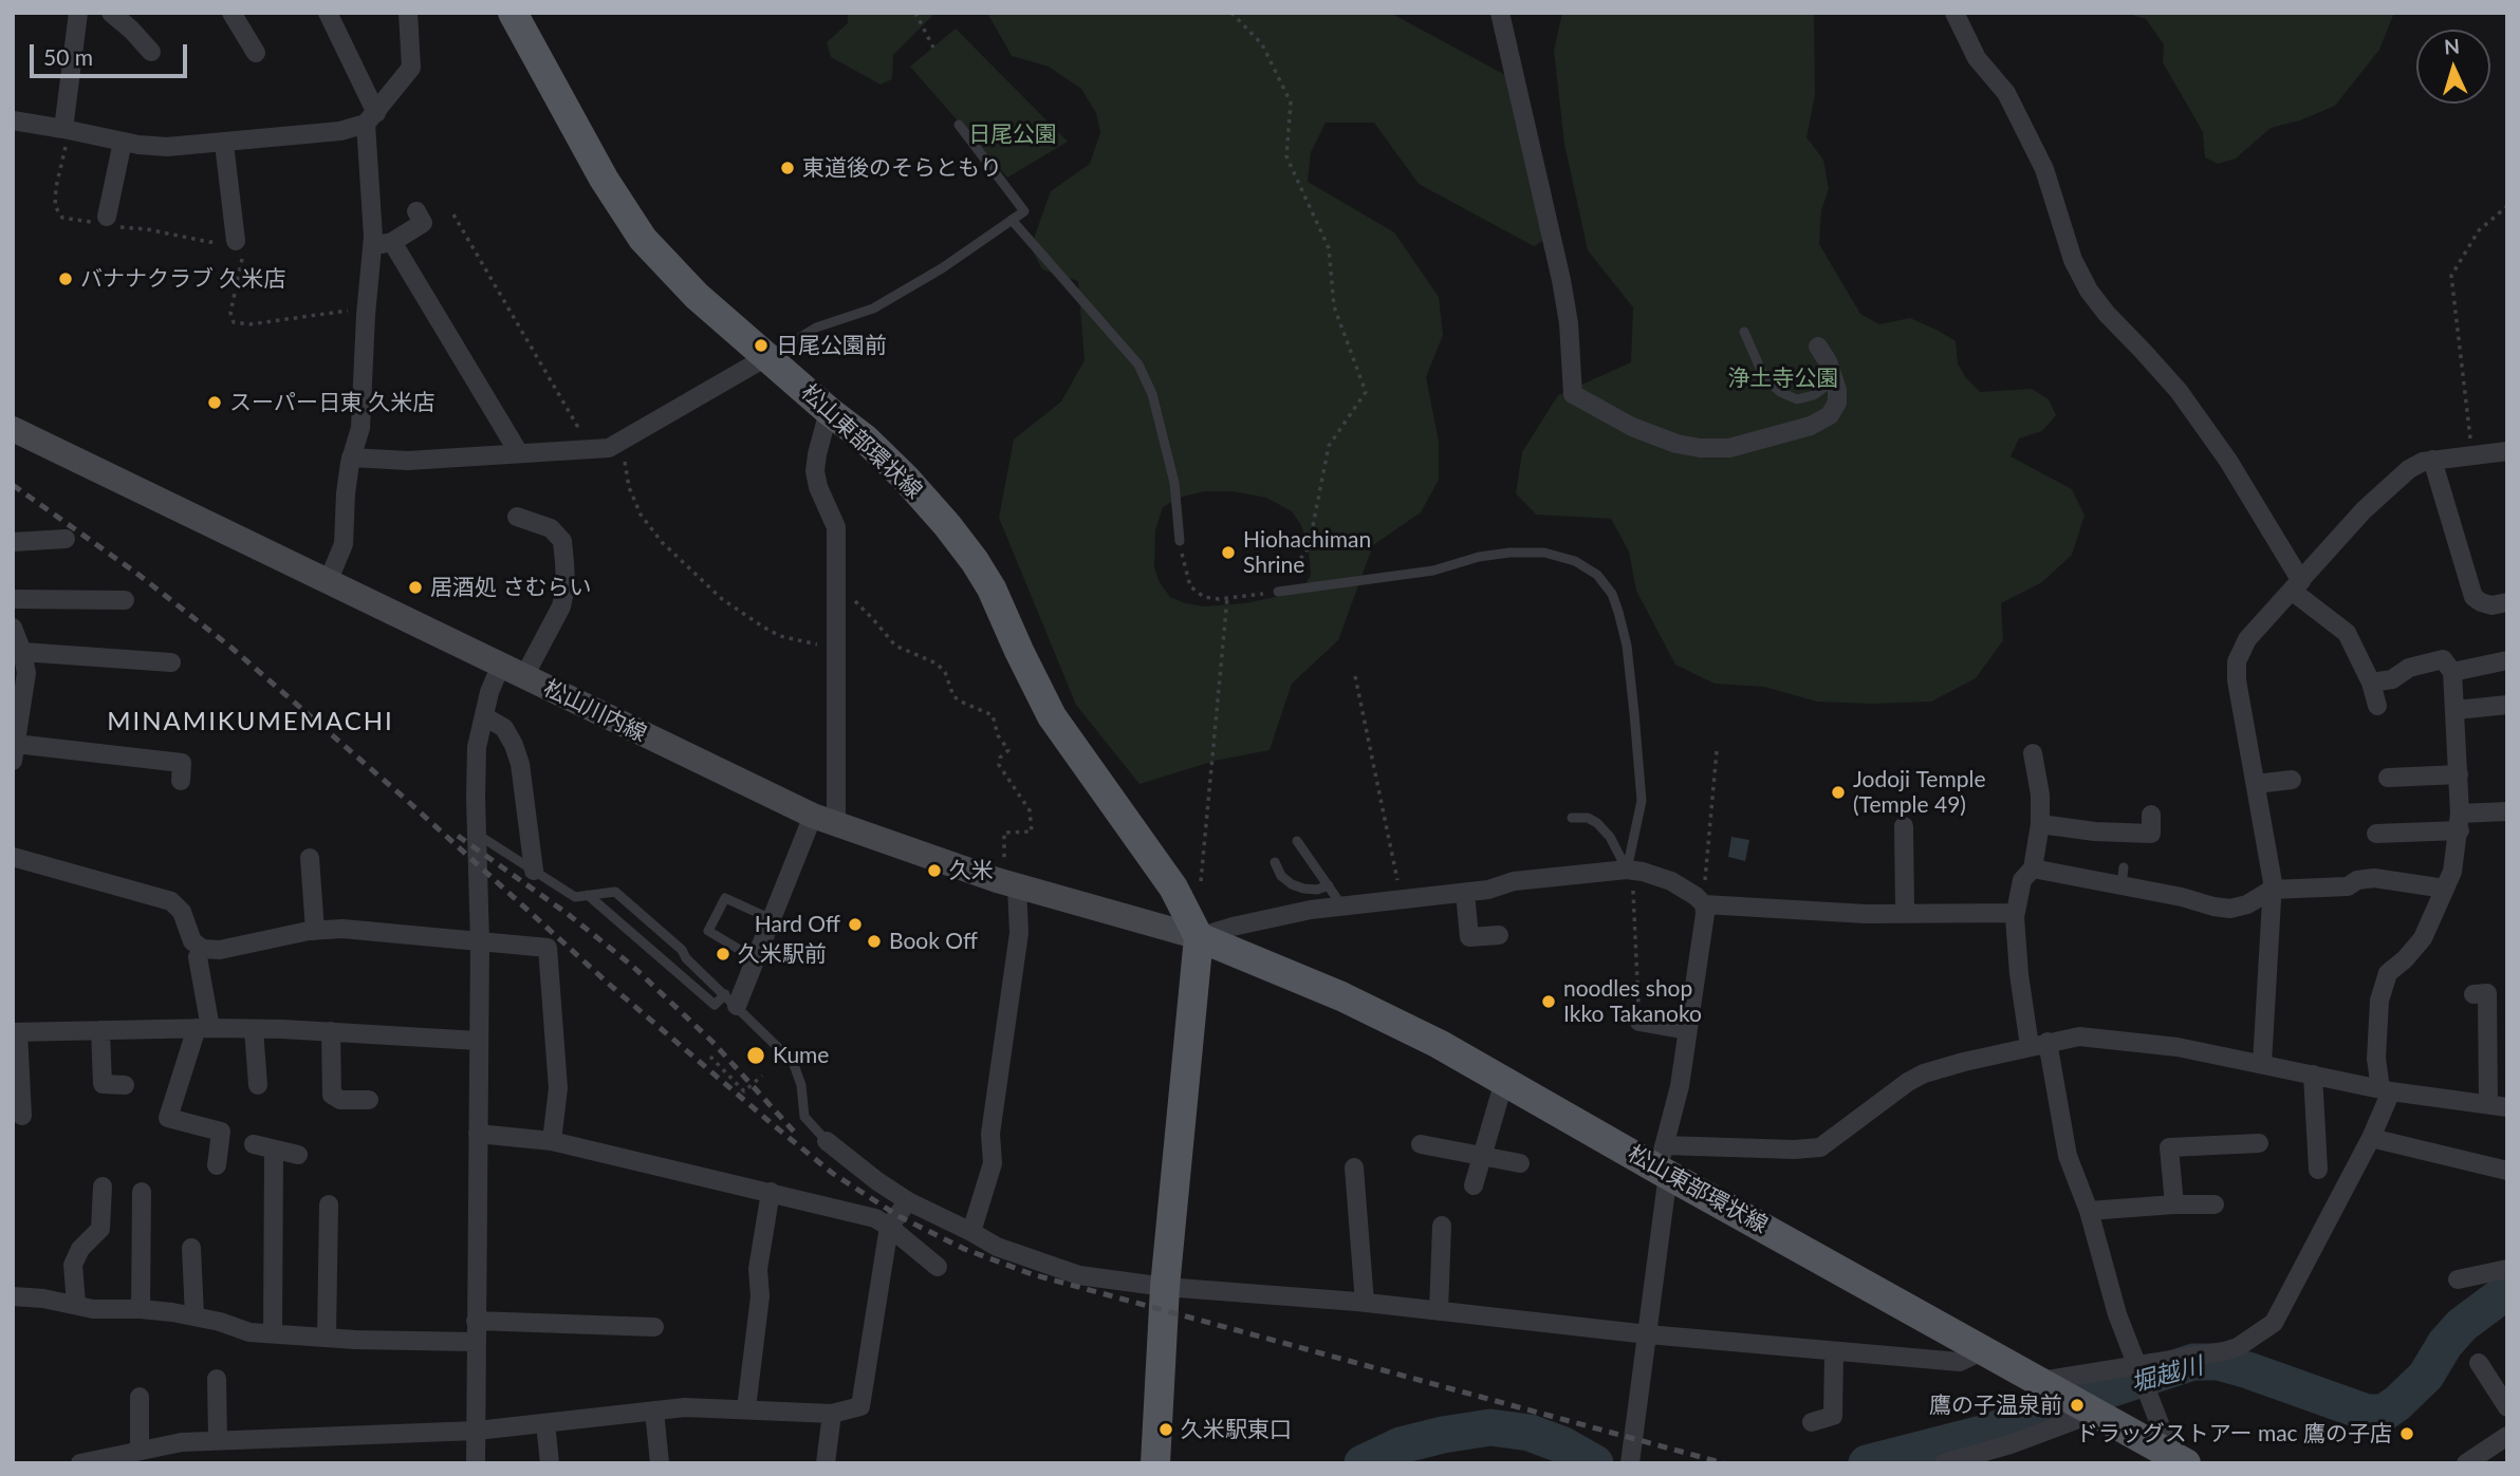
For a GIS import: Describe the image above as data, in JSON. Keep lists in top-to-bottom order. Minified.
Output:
{"streets":{"main road":["松山東部環状線","松山川内線"]},"crossings":[["松山東部環状線","松山川内線"]],"districts":["MINAMIKUMEMACHI"],"water":["堀越川"],"parks":["日尾公園","浄土寺公園"],"places":["東道後のそらともり","バナナクラブ 久米店","日尾公園前","スーパー日東 久米店","Hiohachiman Shrine","居酒処 さむらい","Jodoji Temple (Temple 49)","久米","Hard Off","Book Off","久米駅前","noodles shop Ikko Takanoko","Kume","鷹の子温泉前","久米駅東口","ドラッグストアー mac 鷹の子店"],"scale_bar":"50 m","north":"top"}
